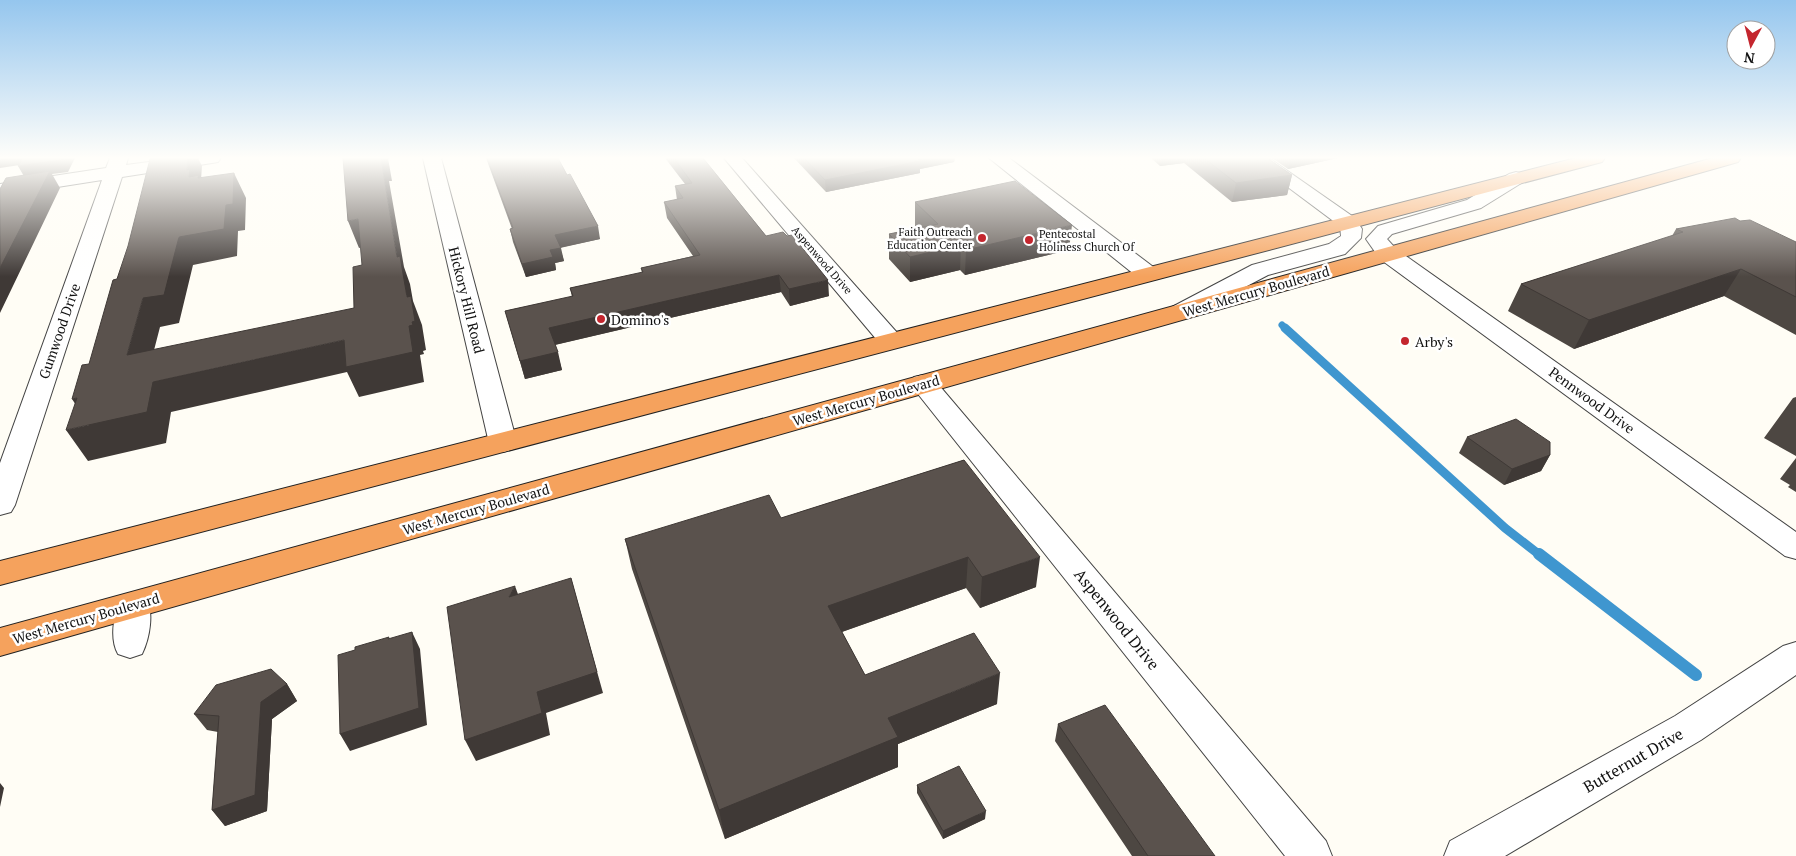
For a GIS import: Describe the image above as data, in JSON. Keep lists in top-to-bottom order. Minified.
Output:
{"streets":{"highway":["West Mercury Boulevard"],"street":["Aspenwood Drive","Hickory Hill Road","Gumwood Drive","Pennwood Drive","Butternut Drive"]},"crossings":[["Aspenwood Drive","West Mercury Boulevard"],["West Mercury Boulevard","Pennwood Drive"]],"places":["Faith Outreach Education Center","Pentecostal Holiness Church Of","Domino's","Arby's"],"north":"bottom"}
